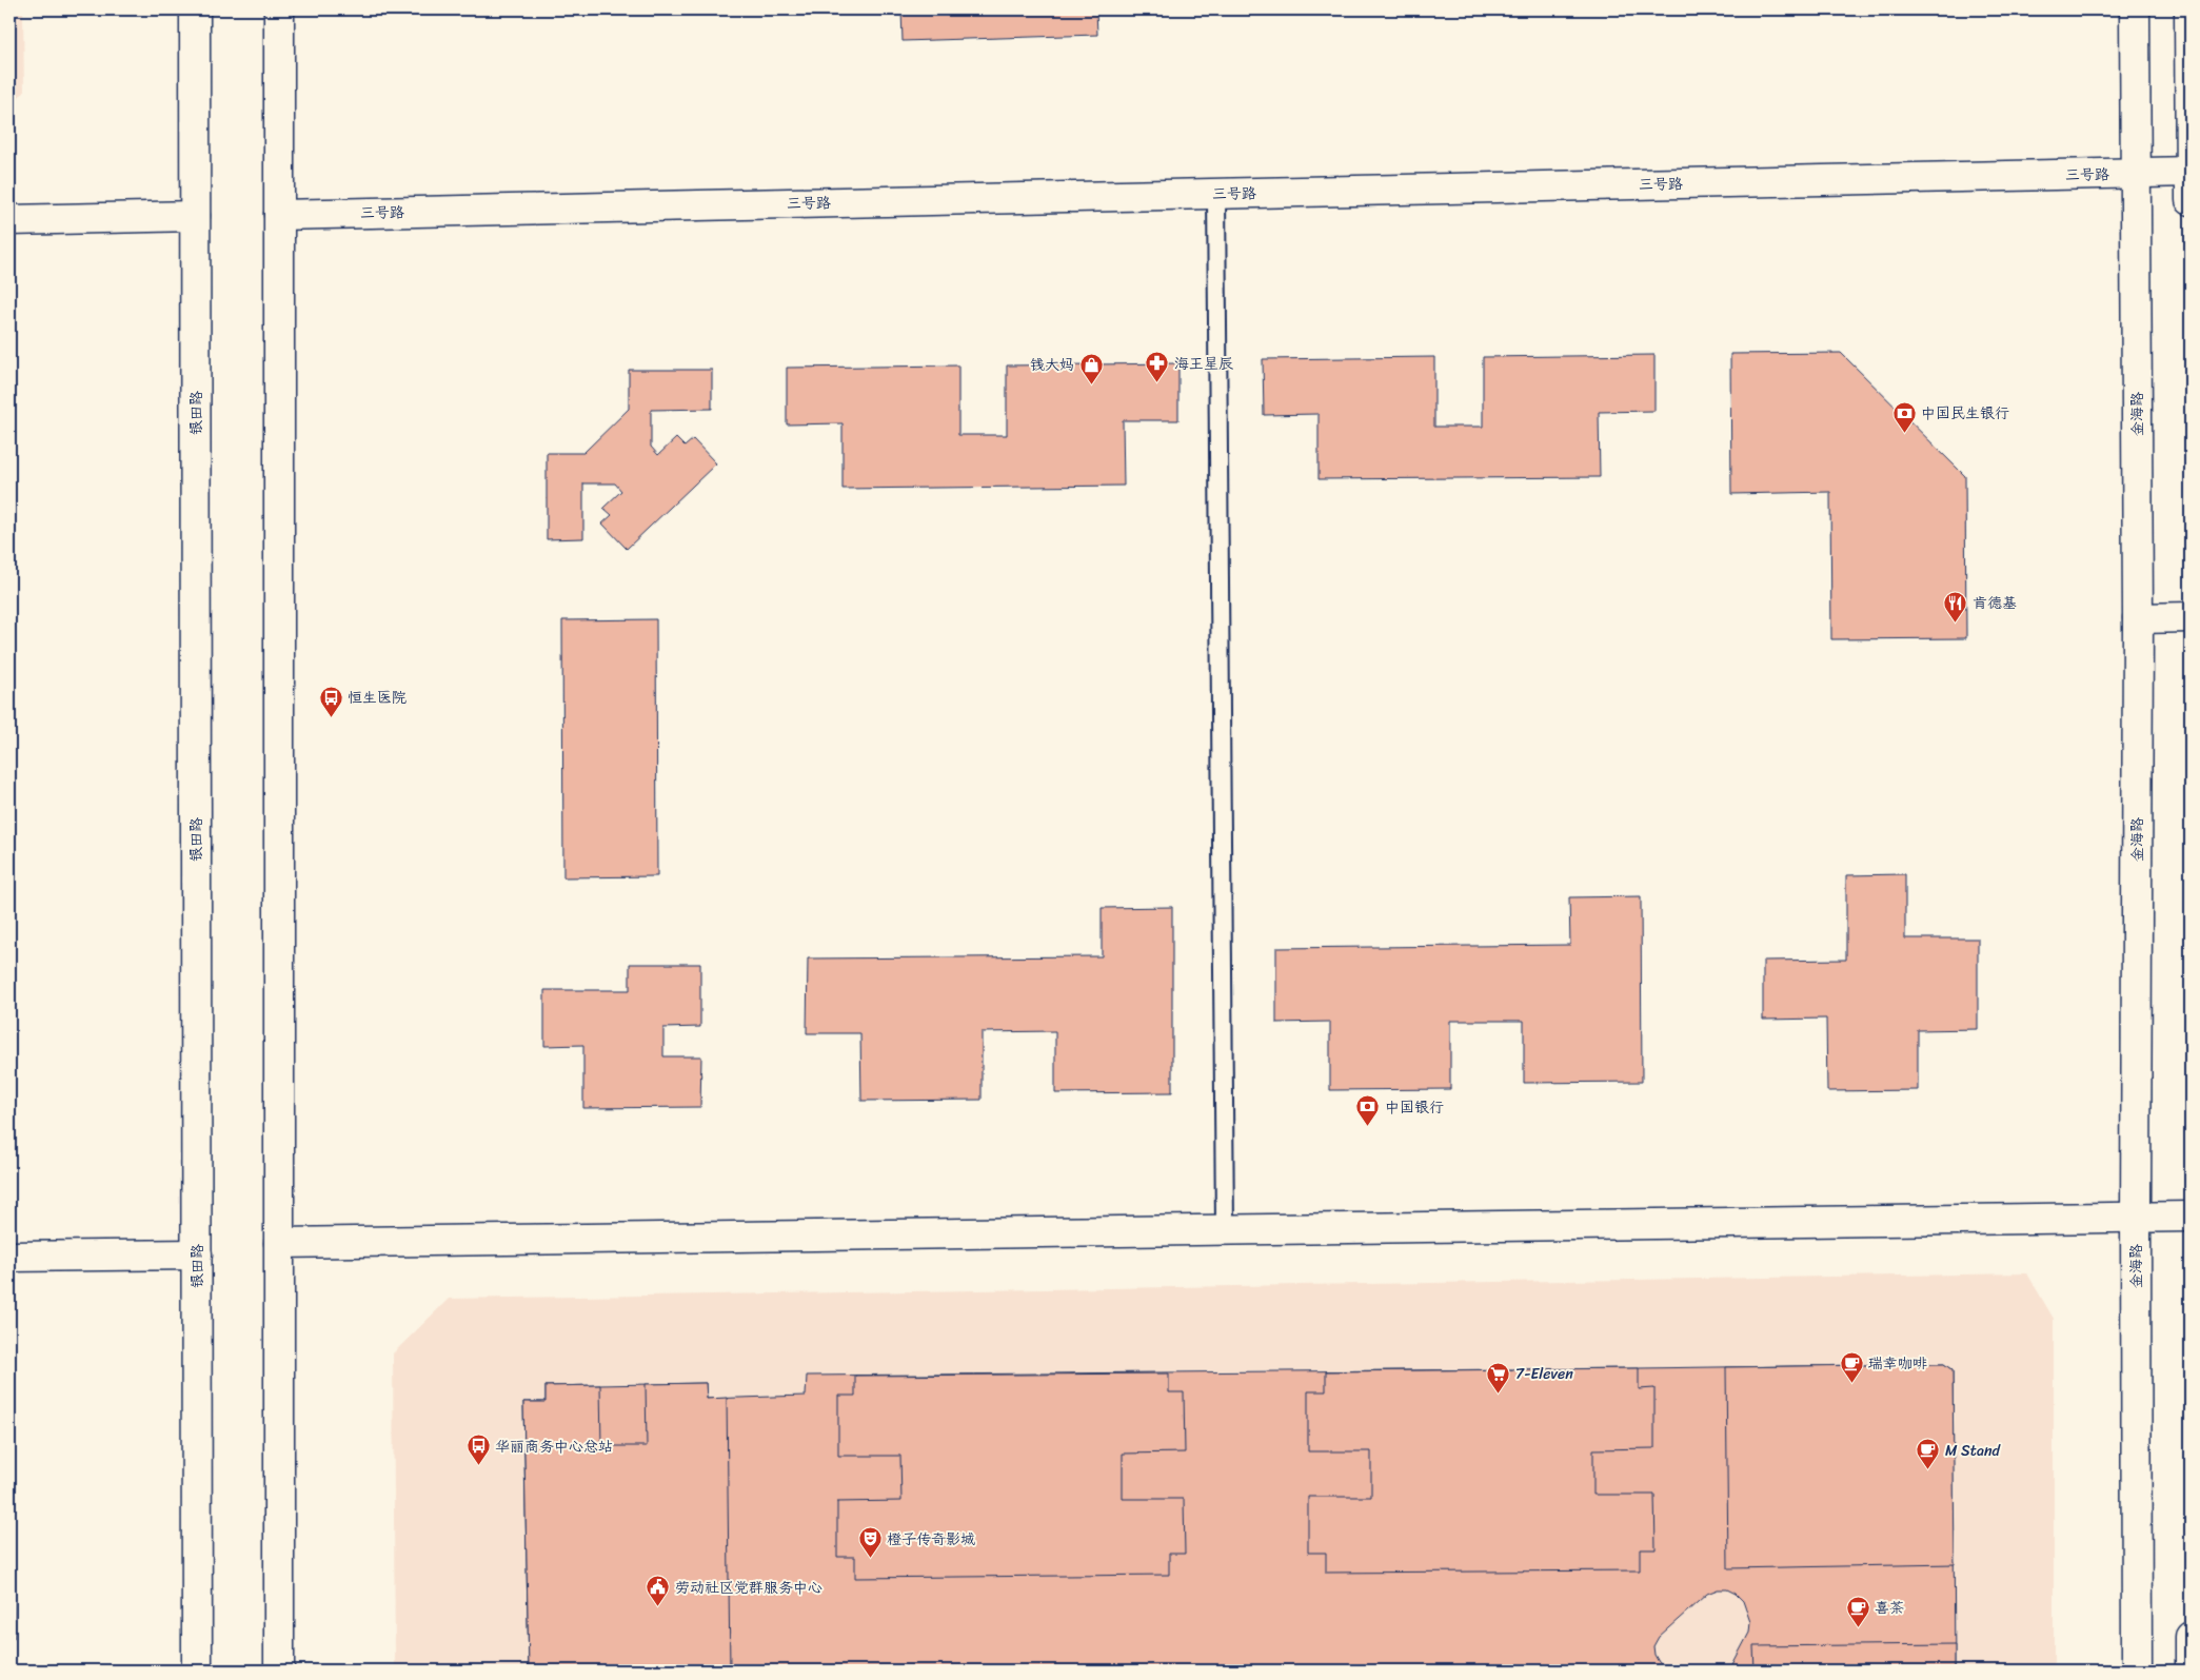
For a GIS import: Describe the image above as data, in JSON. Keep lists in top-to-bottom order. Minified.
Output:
{"streets":{"street":["三号路","银田路","金海路"]},"crossings":[["三号路","金海路"]],"places":{"pharmacy":["海王星辰"],"shop":["钱大妈"],"bank":["中国民生银行","中国银行"],"restaurant":["肯德基"],"bus stop":["恒生医院","华丽商务中心总站"],"cafe":["瑞幸咖啡","M Stand","喜茶"],"supermarket":["7-Eleven"],"theatre":["橙子传奇影城"],"public building":["劳动社区党群服务中心"]}}
